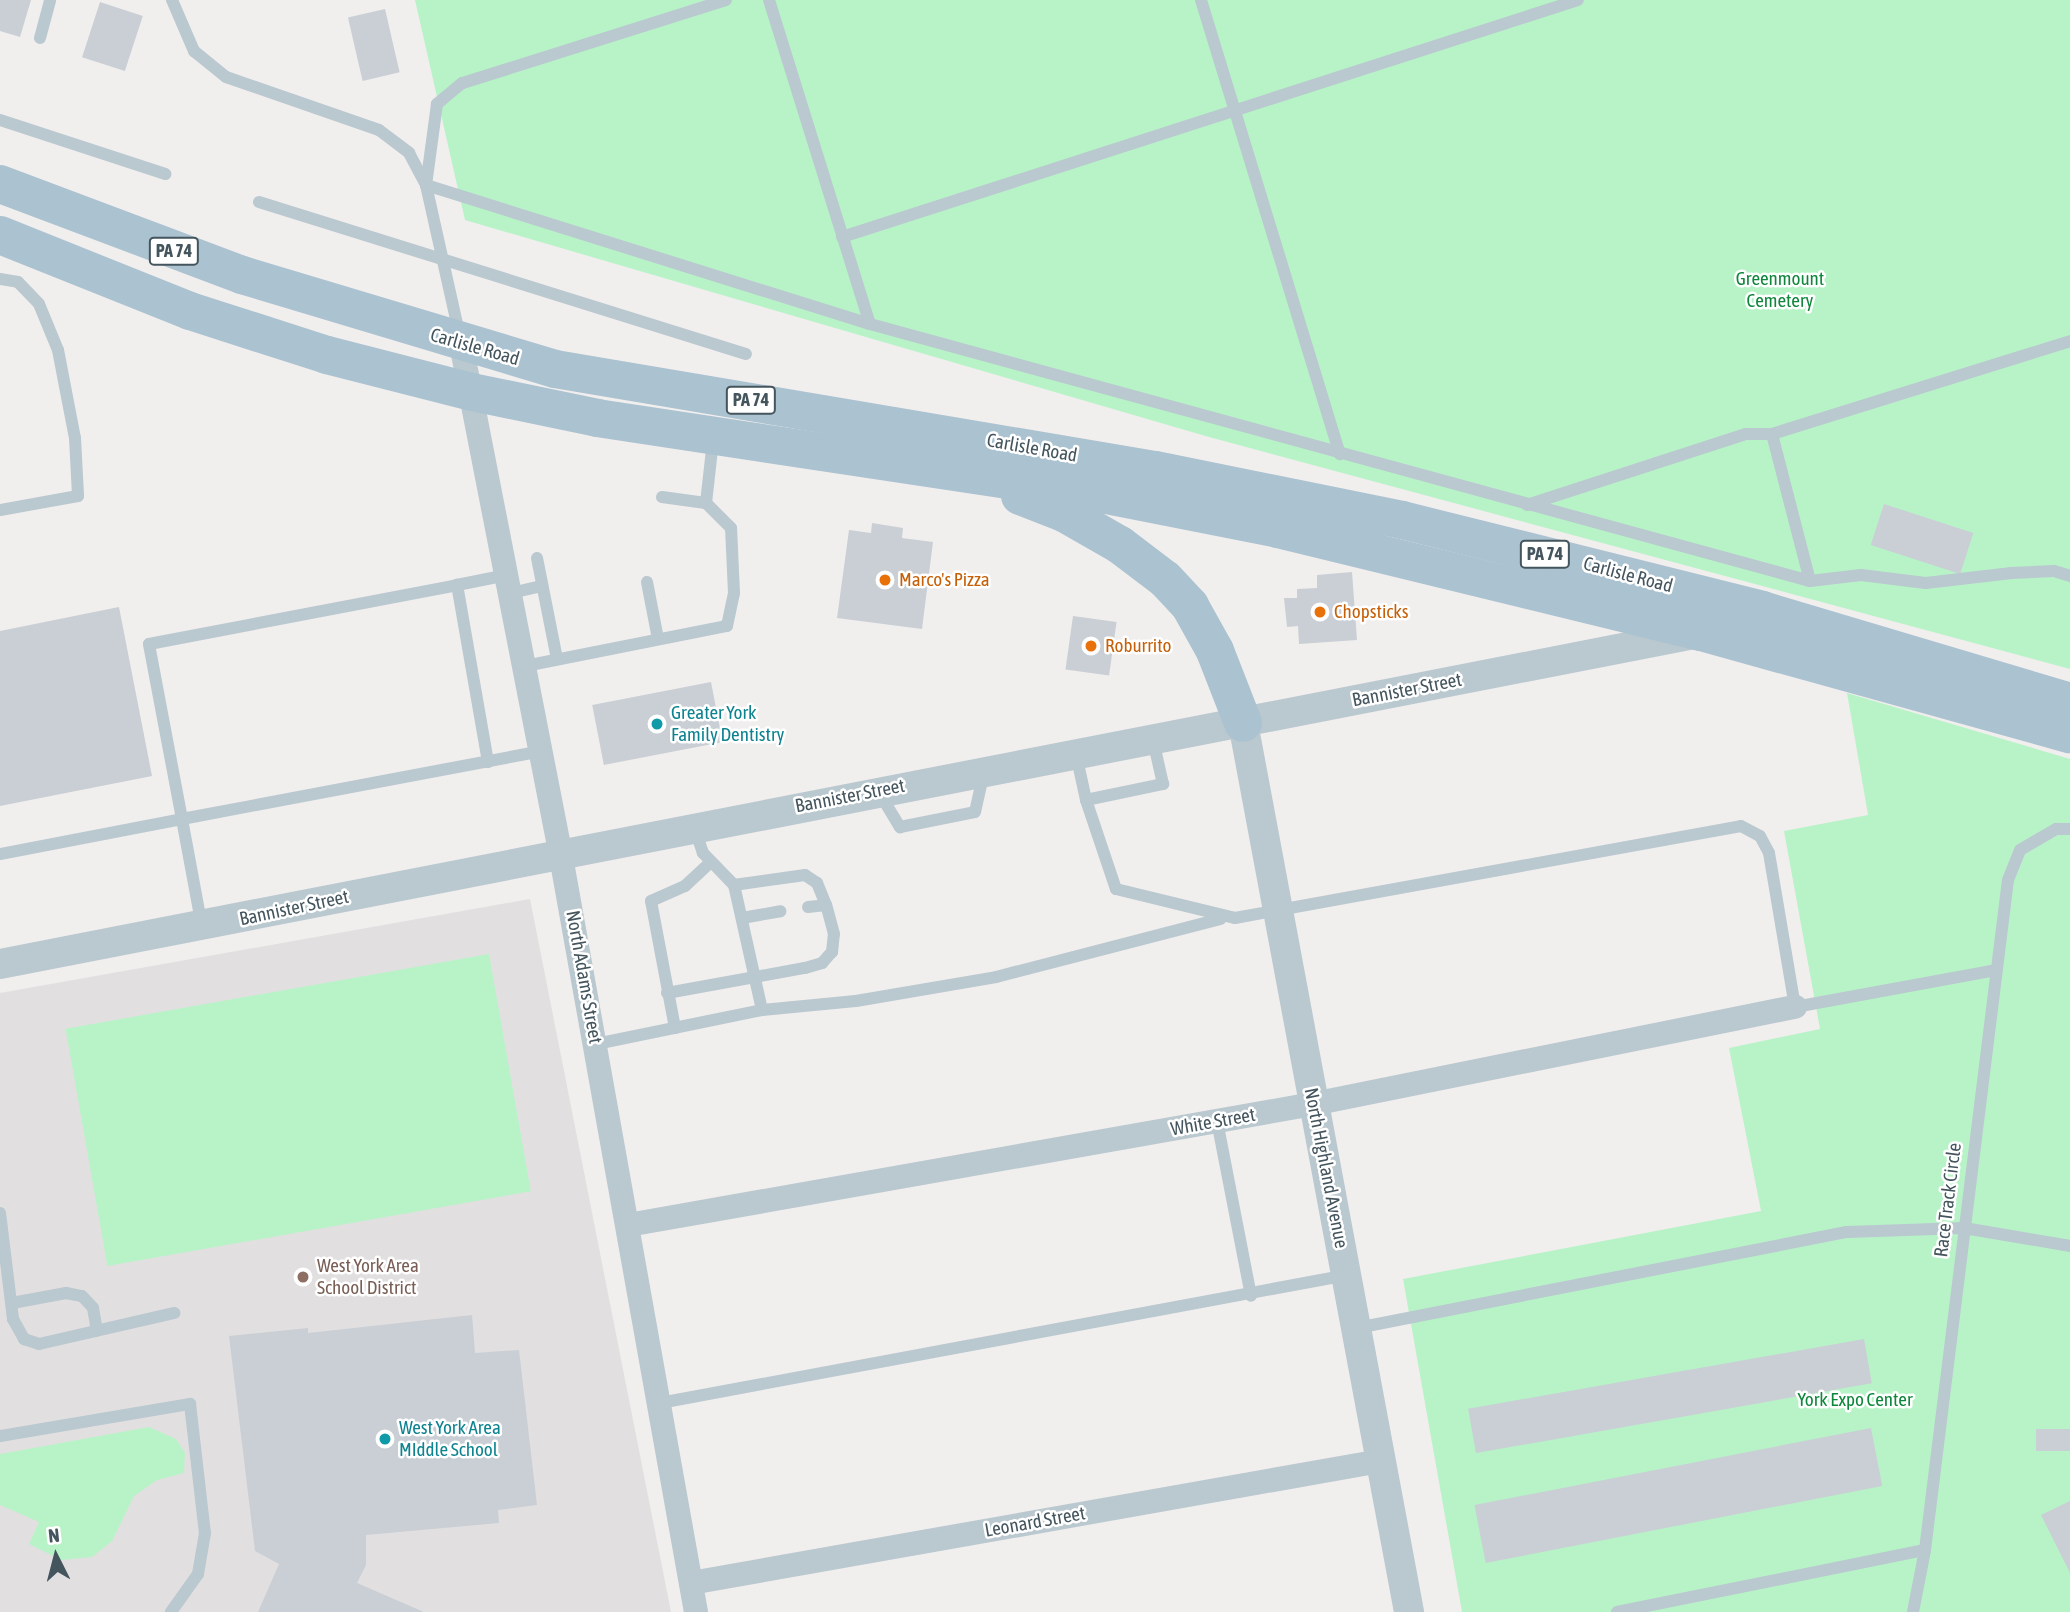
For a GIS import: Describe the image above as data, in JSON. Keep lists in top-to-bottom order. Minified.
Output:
{"streets":{"main road":["PA 74","Carlisle Road"],"street":["Bannister Street","North Adams Street","White Street","North Highland Avenue","Leonard Street"],"lane":["Race Track Circle"]},"crossings":[["Carlisle Road","Bannister Street"],["Carlisle Road","North Adams Street"],["Bannister Street","North Adams Street"],["Bannister Street","North Highland Avenue"],["North Adams Street","White Street"],["North Adams Street","Leonard Street"],["White Street","North Highland Avenue"],["North Highland Avenue","Leonard Street"]],"parks":["Greenmount Cemetery","York Expo Center"],"places":["Marco's Pizza","Chopsticks","Roburrito","Greater York Family Dentistry","West York Area School District","West York Area MIddle School"],"north":"top"}
